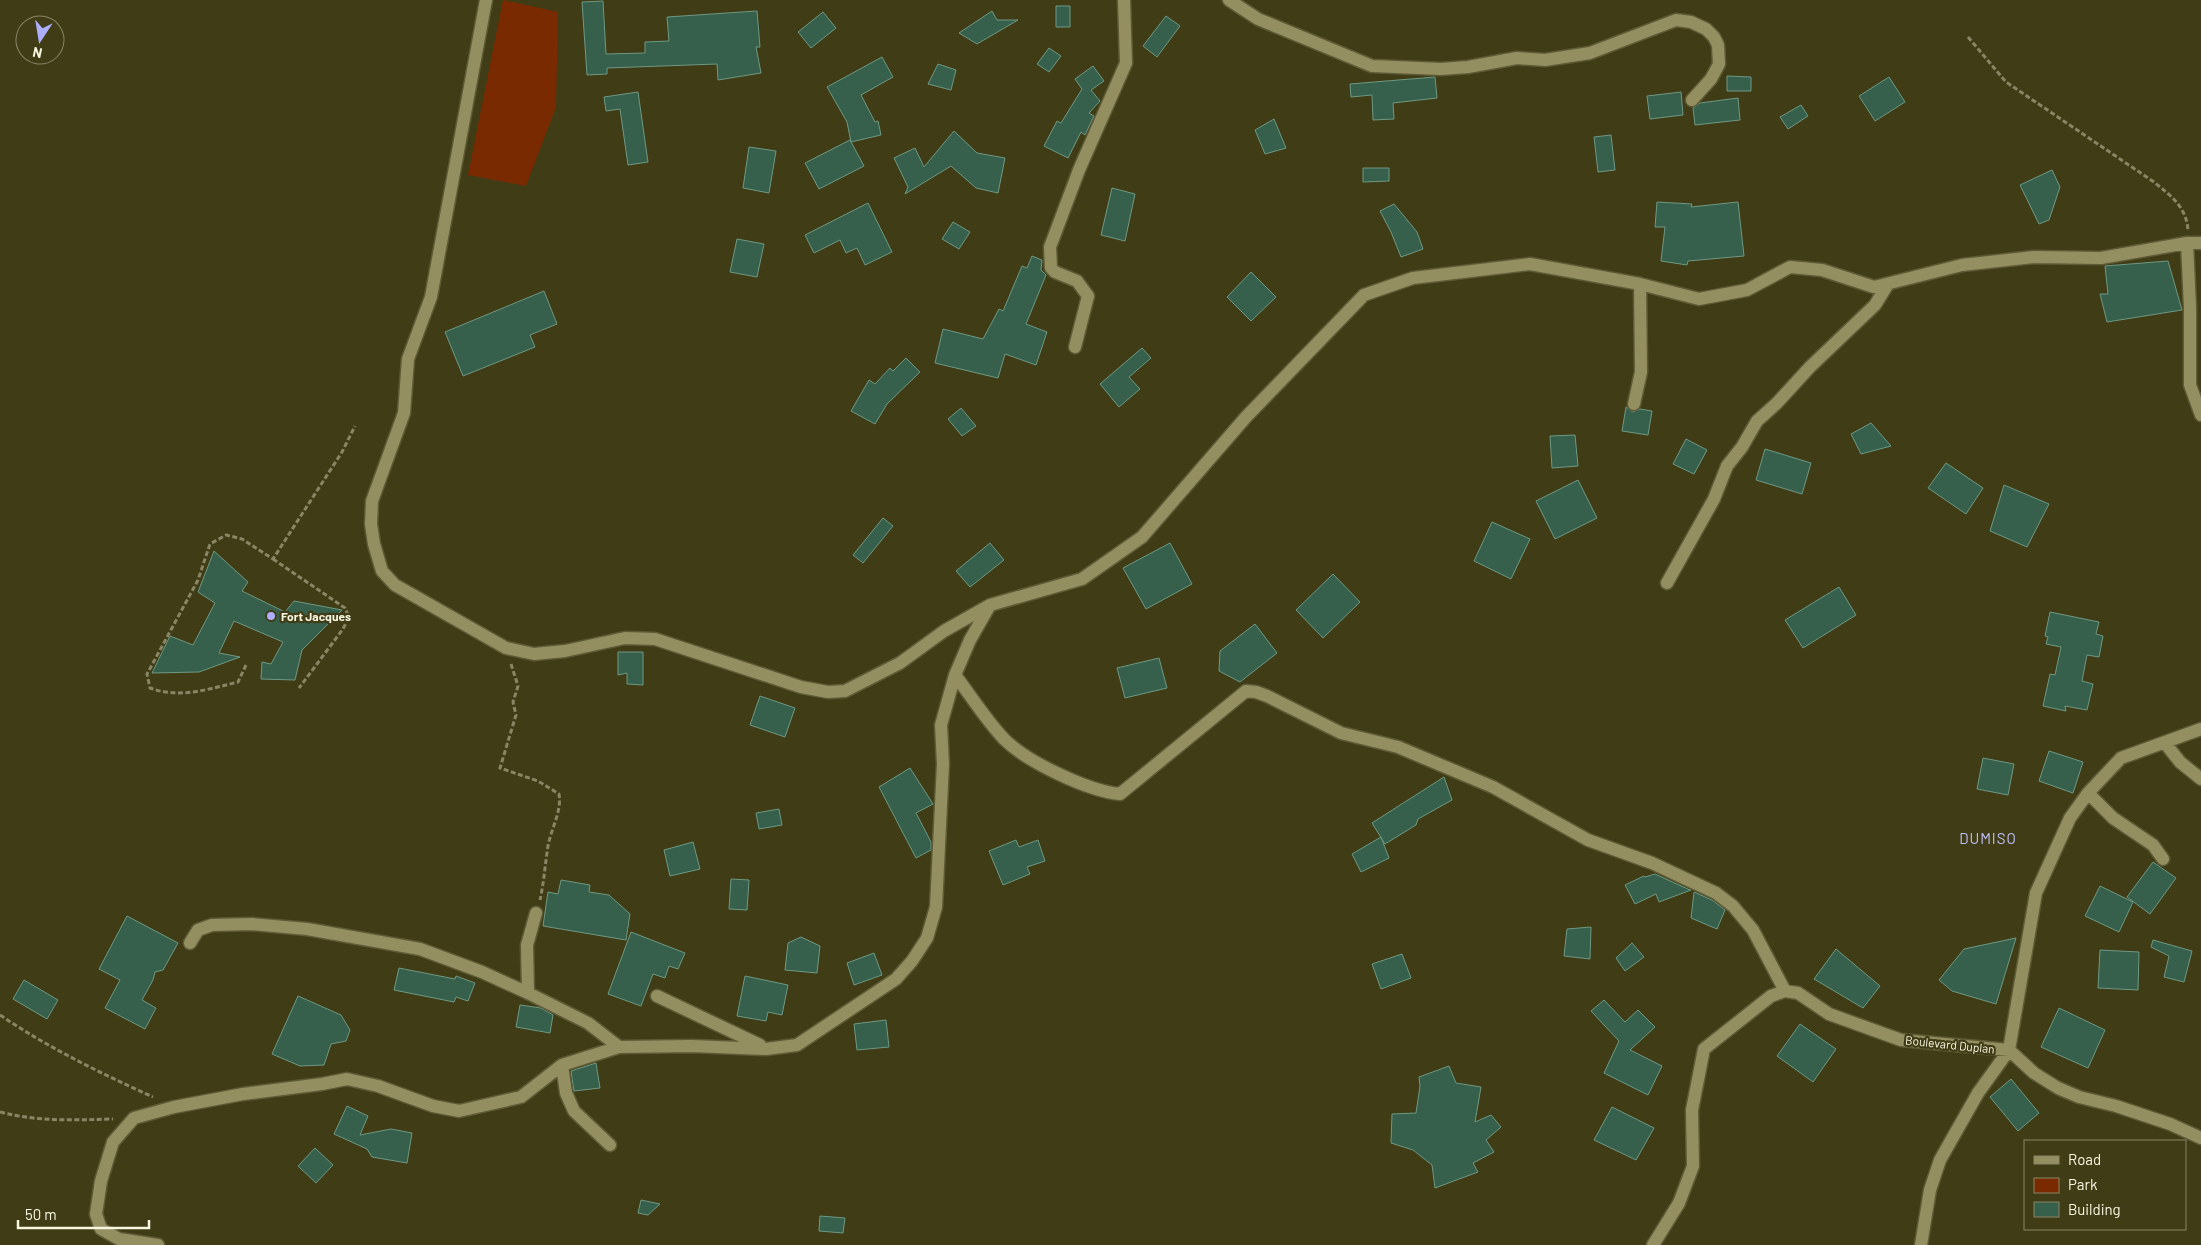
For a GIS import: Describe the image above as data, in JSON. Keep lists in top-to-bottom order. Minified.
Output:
{"streets":{"street":["Boulevard Duplan"]},"districts":["DUMISO"],"places":["Fort Jacques"],"legend":["Road","Park","Building"],"scale_bar":"50 m","north":"bottom"}
